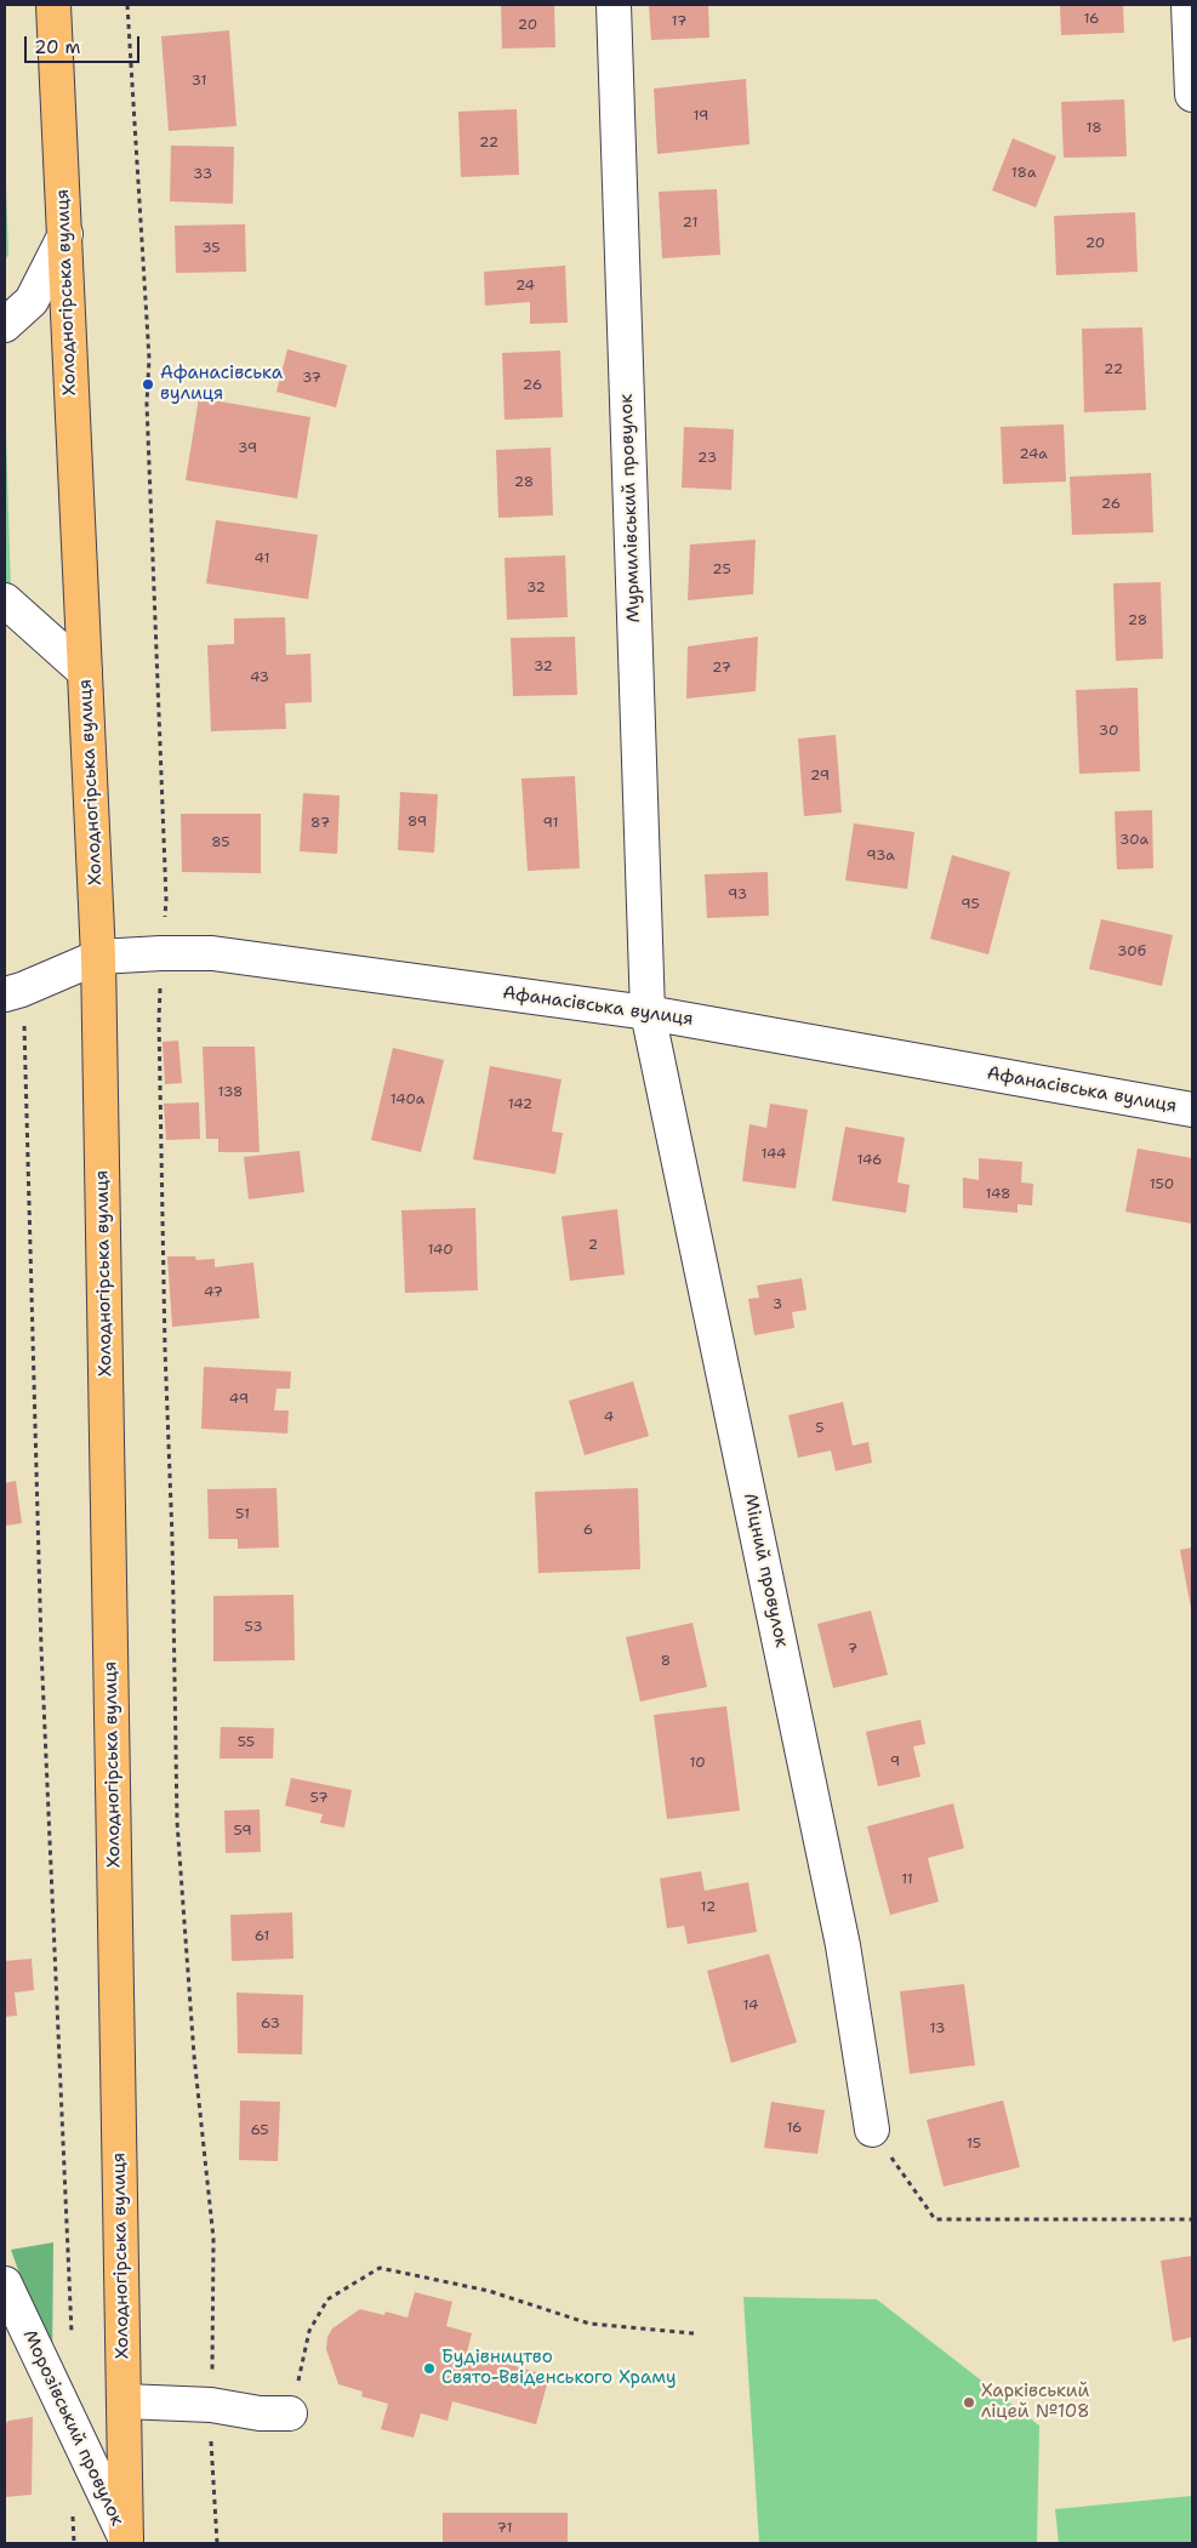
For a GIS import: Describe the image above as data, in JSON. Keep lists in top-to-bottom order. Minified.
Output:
{"streets":{"main road":["Холодногірська вулиця"],"street":["Мурмилівський провулок","Афанасівська вулиця","Міцний провулок","Морозівський провулок"]},"crossings":[["Холодногірська вулиця","Афанасівська вулиця"],["Холодногірська вулиця","Морозівський провулок"],["Мурмилівський провулок","Афанасівська вулиця"],["Мурмилівський провулок","Міцний провулок"],["Афанасівська вулиця","Міцний провулок"]],"places":["Афанасівська вулиця","Будівництво Свято-Ввіденського Храму","Харківський ліцей №108"],"house_numbers":["16","17","20","31","19","18","22","18а","33","21","20","35","24","22","37","26","39","24а","23","28","26","41","25","32","28","32","27","43","30","29","89","87","91","30а","85","93а","93","95","30б","138","140а","142","144","146","150","148","2","140","47","3","49","4","5","51","6","53","7","8","55","9","10","57","59","11","12","61","14","63","13","16","65","15","71"],"scale_bar":"20 m"}
